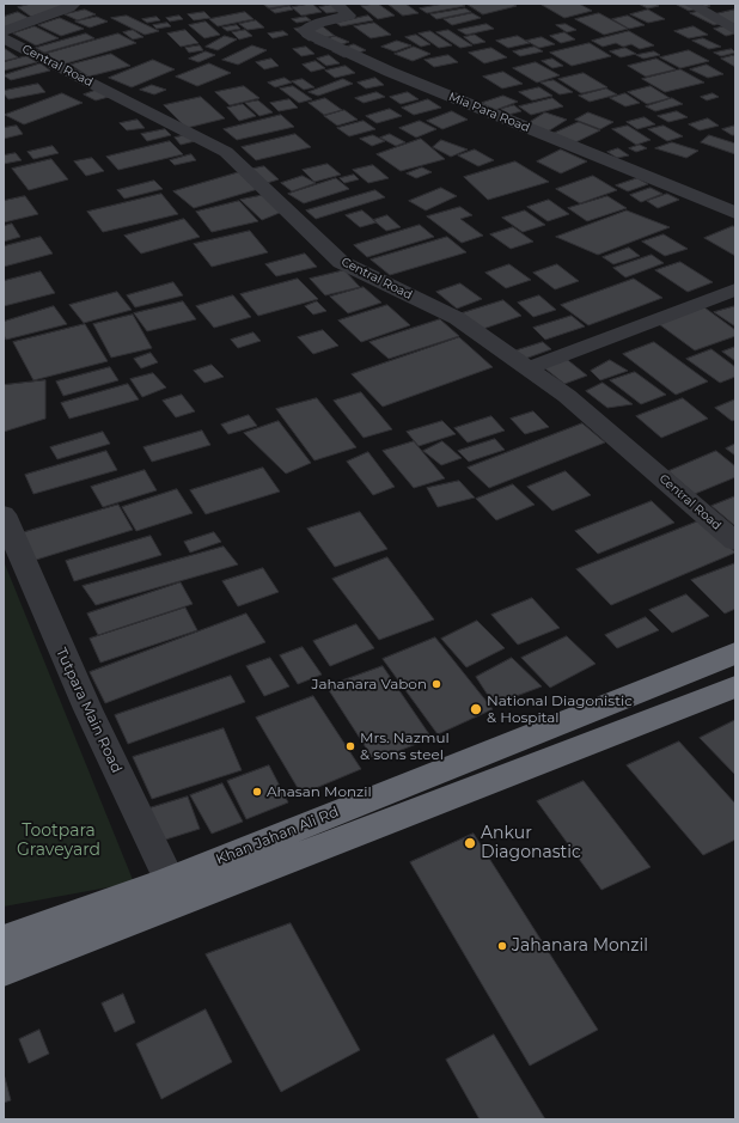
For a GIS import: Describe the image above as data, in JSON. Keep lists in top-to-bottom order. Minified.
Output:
{"streets":{"highway":["Khan Jahan Ali Rd"],"street":["Central Road","Mia Para Road","Tutpara Main Road"]},"crossings":[["Tutpara Main Road","Khan Jahan Ali Rd"]],"parks":["Tootpara Graveyard"],"places":["Jahanara Vabon","National Diagonistic & Hospital","Mrs. Nazmul & sons steel","Ahasan Monzil","Ankur Diagonastic","Jahanara Monzil"]}
